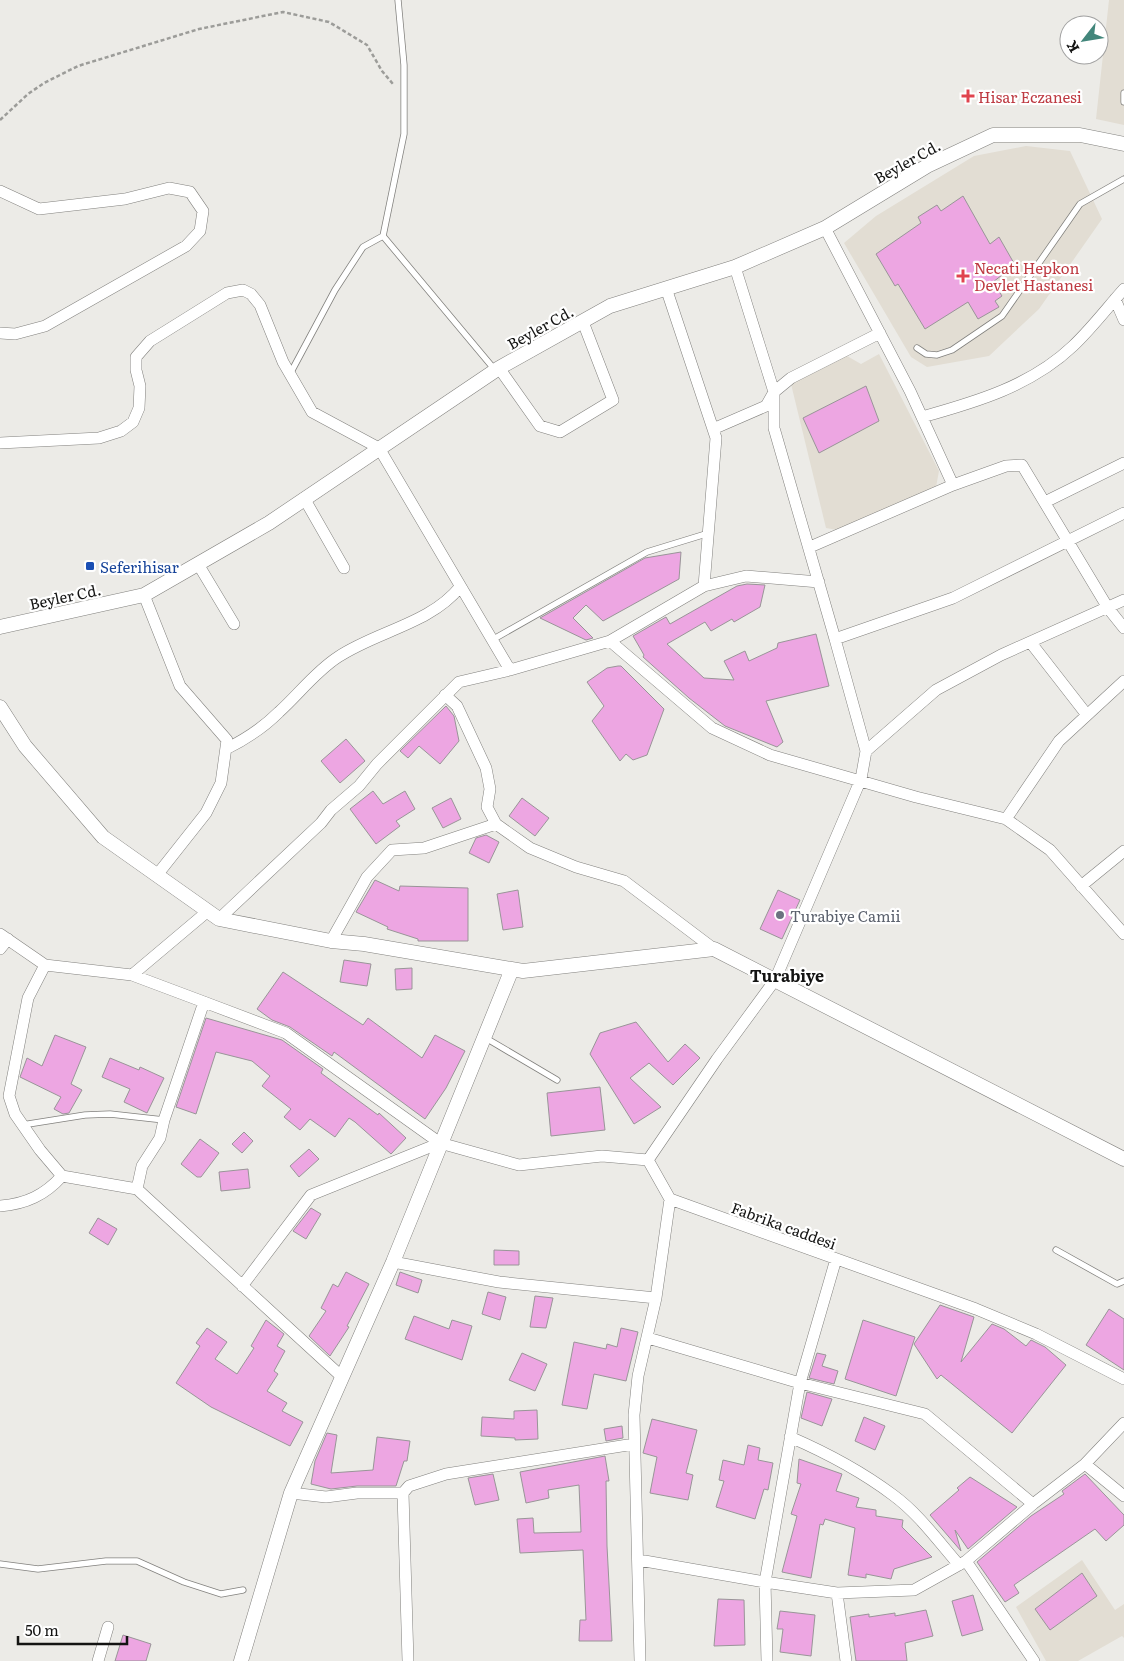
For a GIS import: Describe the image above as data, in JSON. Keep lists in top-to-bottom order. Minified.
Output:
{"streets":{"street":["Beyler Cd.","Fabrika caddesi"]},"districts":["Turabiye"],"places":{"health":["Hisar Eczanesi","Necati Hepkon Devlet Hastanesi"],"transit":["Seferihisar"],"other":["Turabiye Camii"]},"scale_bar":"50 m","north":"bottom left"}
